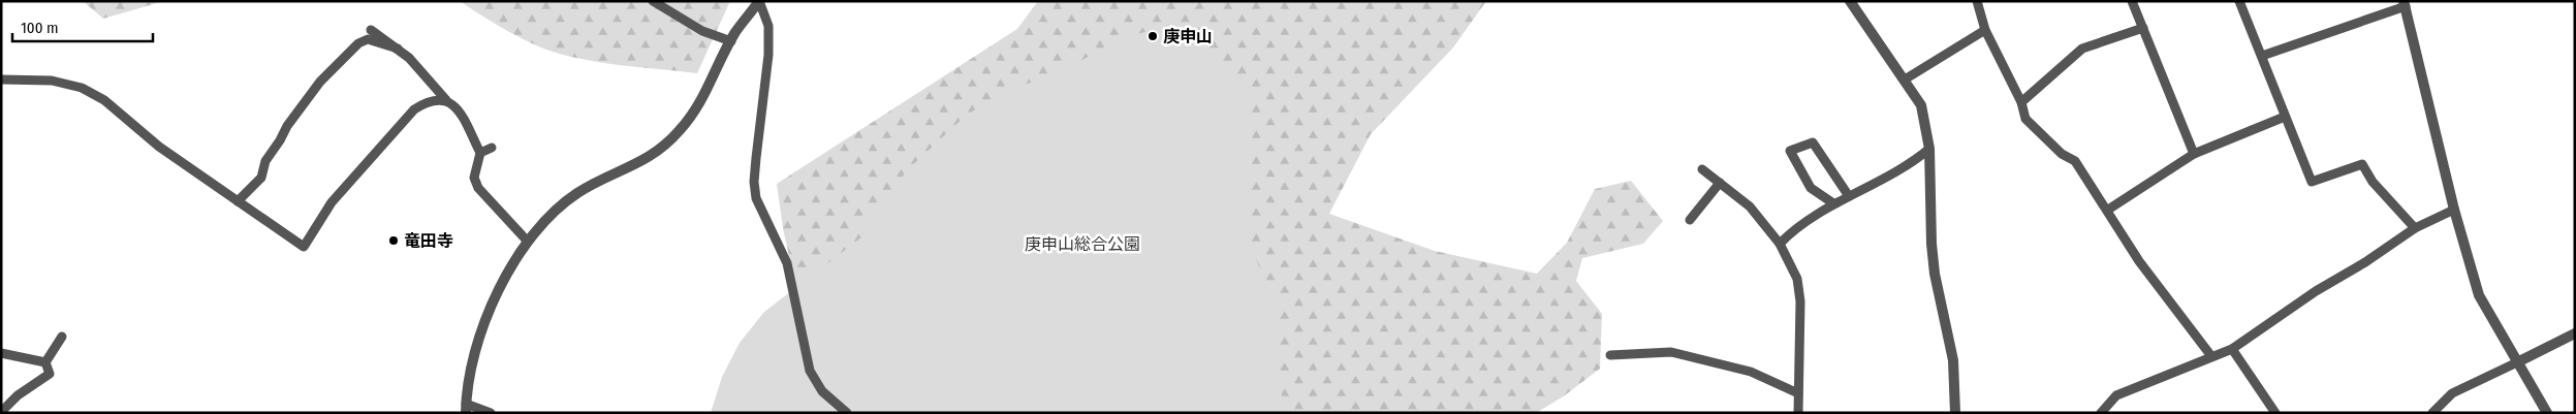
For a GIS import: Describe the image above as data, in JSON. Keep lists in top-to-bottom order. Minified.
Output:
{"parks":["庚申山総合公園"],"places":["庚申山","竜田寺"],"scale_bar":"100 m"}
